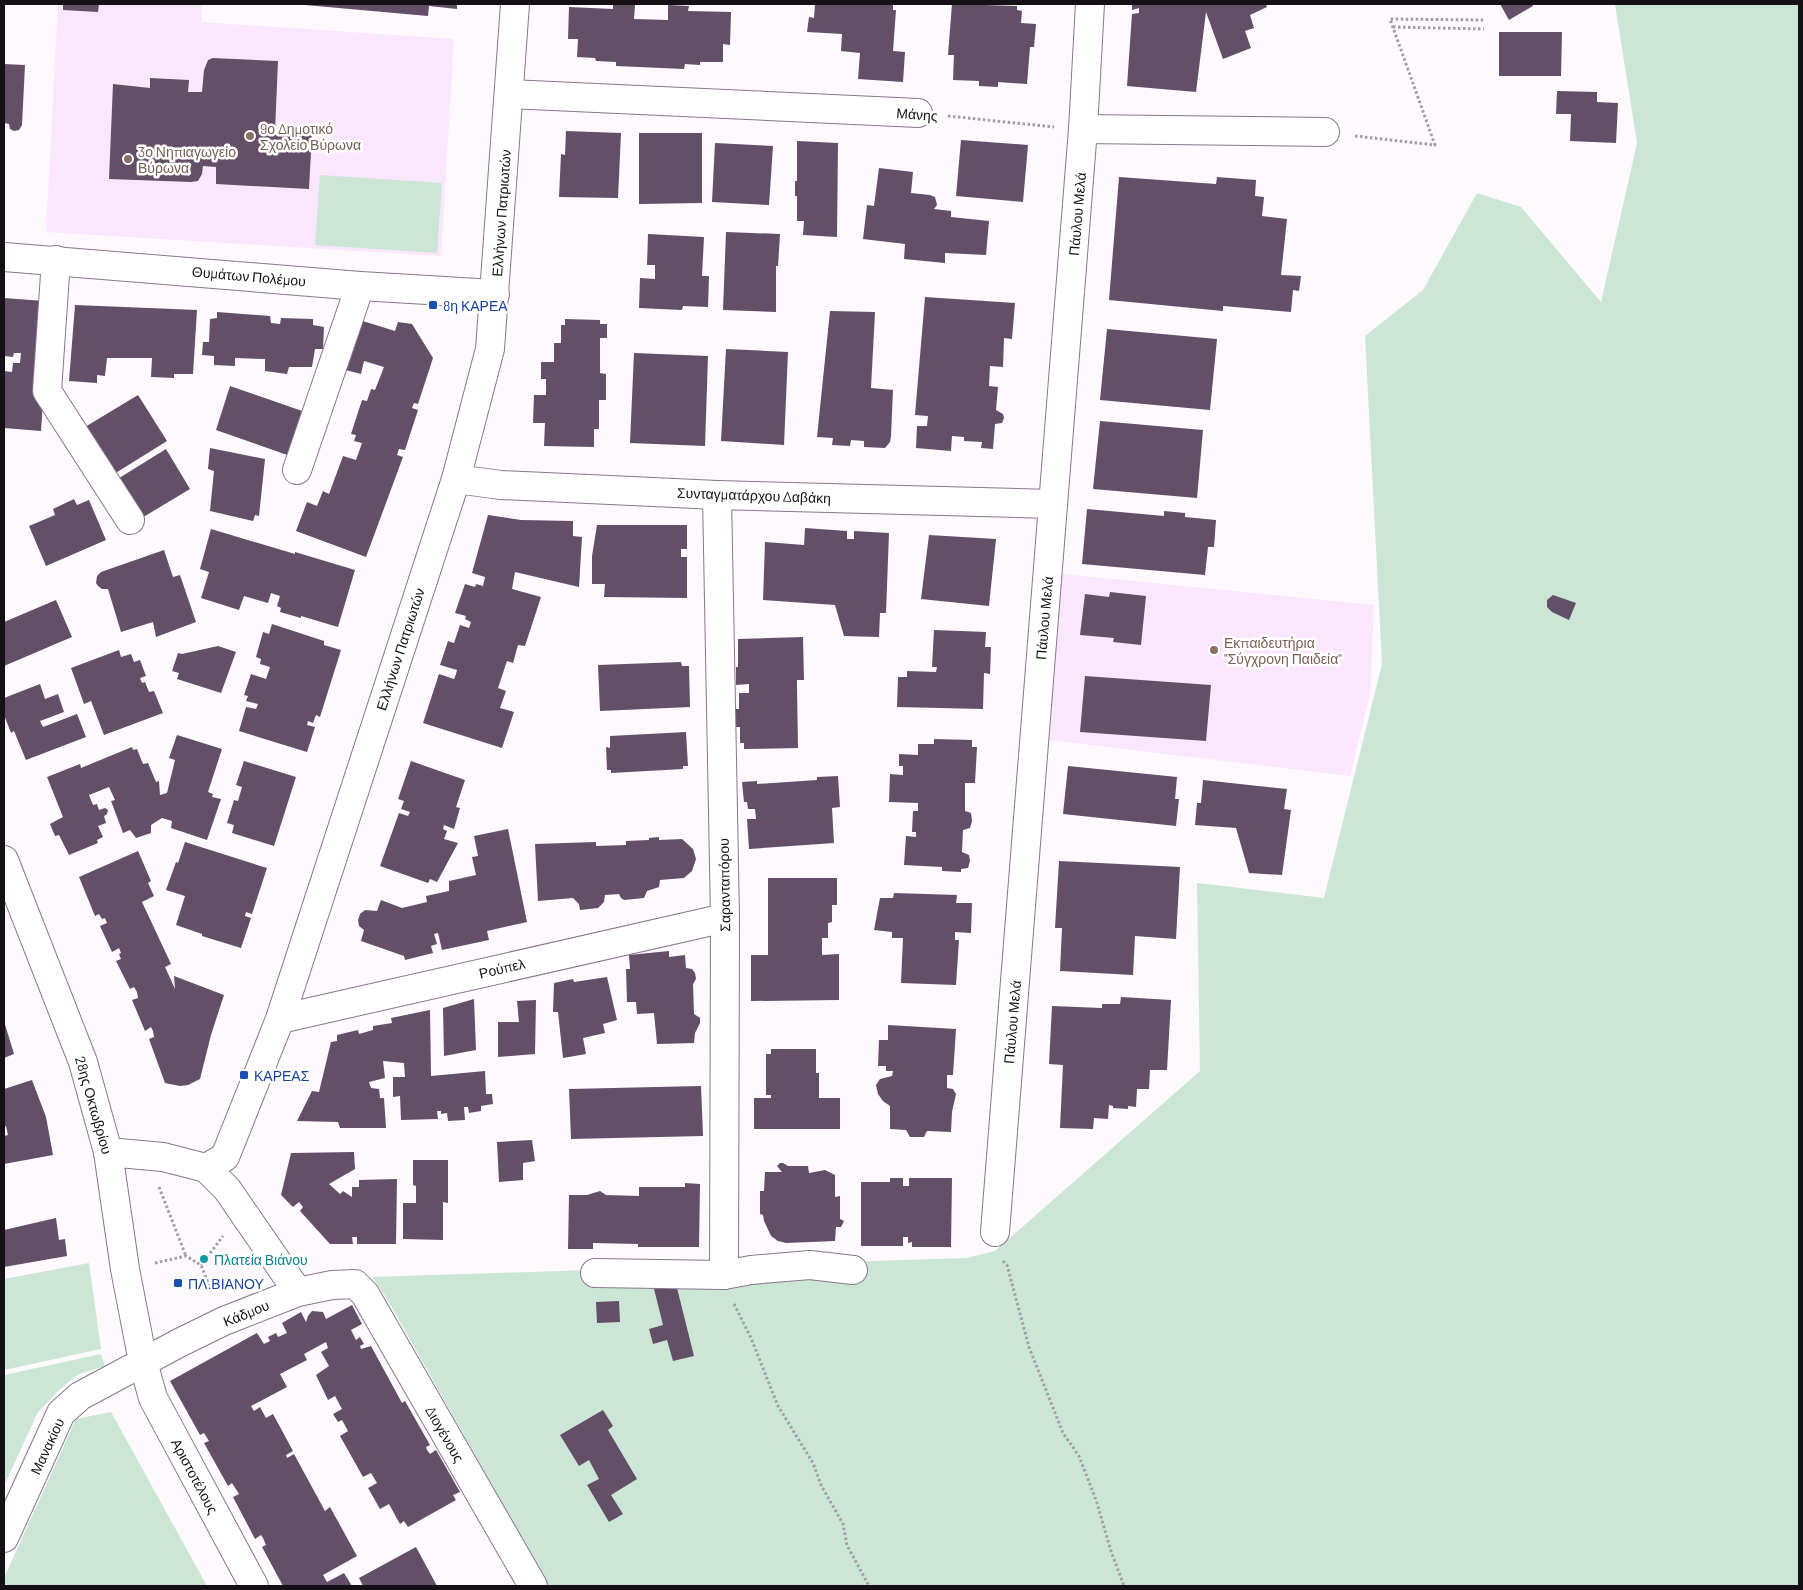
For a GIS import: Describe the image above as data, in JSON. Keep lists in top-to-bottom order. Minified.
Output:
{"streets":{"street":["Μάνης","Ελλήνων Πατριωτών","Πάυλου Μελά","Θυµάτων Πολέµου","Συνταγματάρχου Δαβάκη","Σαρανταπόρου","Ρούπελ","28ης Οκτωβρίου","Κάδμου","Διογένους","Μανακίου","Αριστοτέλους"]},"crossings":[["Μάνης","Ελλήνων Πατριωτών"],["Μάνης","Πάυλου Μελά"],["Ελλήνων Πατριωτών","Θυµάτων Πολέµου"],["Ελλήνων Πατριωτών","Συνταγματάρχου Δαβάκη"],["Ελλήνων Πατριωτών","Ρούπελ"],["Πάυλου Μελά","Συνταγματάρχου Δαβάκη"],["Συνταγματάρχου Δαβάκη","Σαρανταπόρου"],["Σαρανταπόρου","Ρούπελ"],["28ης Οκτωβρίου","Κάδμου"],["28ης Οκτωβρίου","Μανακίου"],["28ης Οκτωβρίου","Αριστοτέλους"],["Κάδμου","Διογένους"],["Κάδμου","Μανακίου"],["Κάδμου","Αριστοτέλους"],["Μανακίου","Αριστοτέλους"]],"places":{"other":["9ο Δημοτικό Σχολείο Βύρωνα","3ο Νηπιαγωγείο Βύρωνα","Εκπαιδευτήρια \"Σύγχρονη Παιδεία\"","Πλατεία Βιάνου"],"transit":["8η ΚΑΡΕΑ","ΚΑΡΕΑΣ","ΠΛ.ΒΙΑΝΟΥ"]}}
